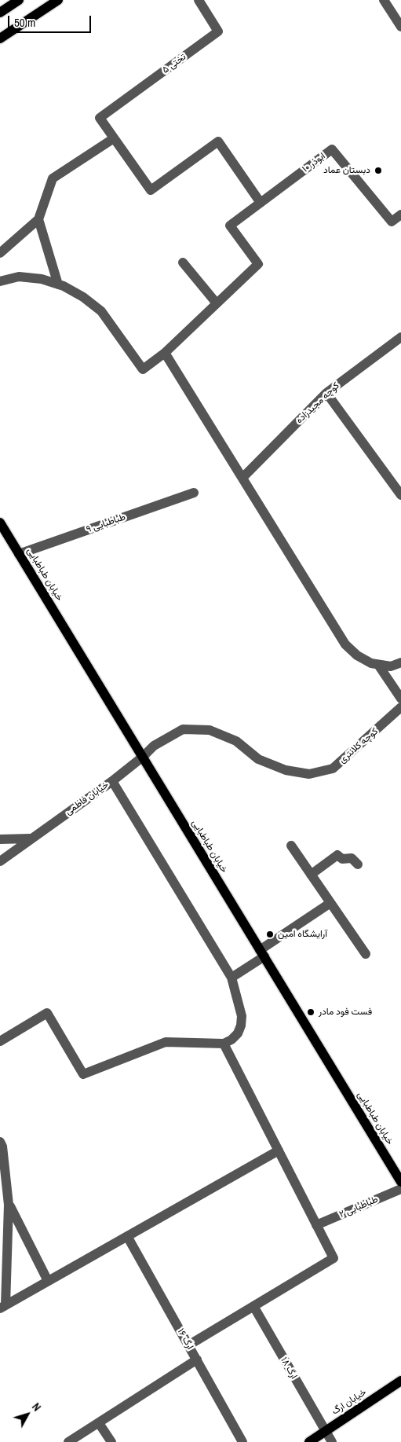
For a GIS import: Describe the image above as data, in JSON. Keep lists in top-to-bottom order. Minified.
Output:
{"streets":{"main road":["خیابان طباطبایی","خیابان ارگ"],"street":["تختی ۵","ابوذر ۱۰","کوچه مجیدزاده","طباطبایی ۹","کوچه کلانتری","خیابان فاطمی","طباطبایی ۲","ارگ ۱۶","ارگ ۱۸"]},"crossings":[["طباطبایی ۹","خیابان طباطبایی"],["خیابان طباطبایی","کوچه کلانتری"],["خیابان طباطبایی","خیابان فاطمی"],["کوچه کلانتری","خیابان فاطمی"],["ارگ ۱۸","خیابان ارگ"]],"places":["دبستان عماد","آرایشگاه امین","فست فود مادر"],"scale_bar":"50 m","north":"top right"}
